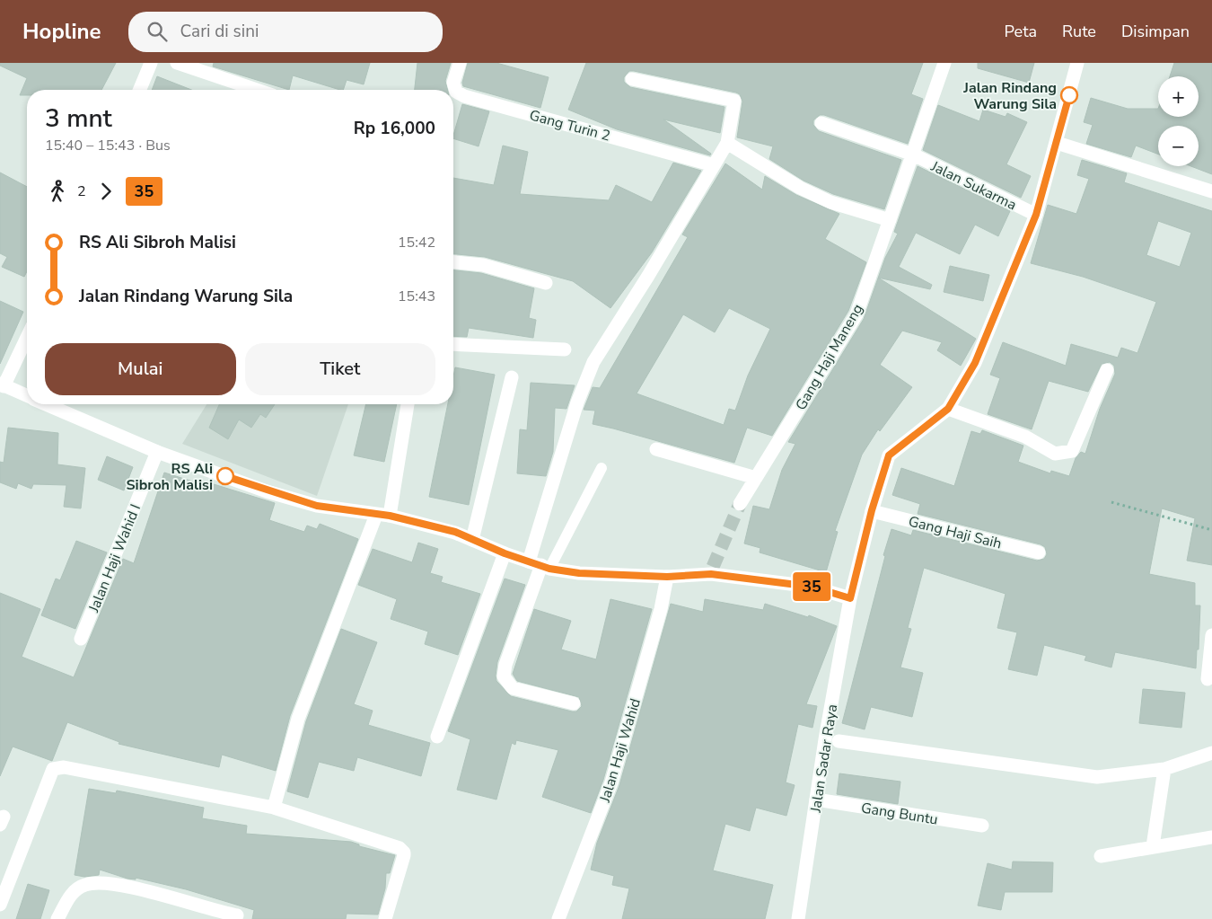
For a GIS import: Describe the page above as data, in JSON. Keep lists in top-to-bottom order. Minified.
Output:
{"streets":{"street":["Gang Turin 2","Jalan Sukarma","Gang Haji Maneng","Gang Haji Saih","Jalan Haji Wahid I","Jalan Haji Wahid","Jalan Sadar Raya","Gang Buntu"]},"crossings":[["Jalan Sukarma","Gang Haji Maneng"],["Gang Haji Saih","Jalan Sadar Raya"],["Jalan Sadar Raya","Gang Buntu"]],"places":["Jalan Rindang Warung Sila","RS Ali Sibroh Malisi"],"lines":["bus line 35"],"page":{"header":"Hopline","search":"Cari di sini","nav":["Peta","Rute","Disimpan"],"on_map":"35","map_buttons":["+","−"],"heading":["3 mnt","15:40 – 15:43 · Bus","Rp 16,000"],"legs":["2","35"],"list":[{"name":"RS Ali Sibroh Malisi","value":"15:42"},{"name":"Jalan Rindang Warung Sila","value":"15:43"}],"buttons":["Mulai","Tiket"]}}
